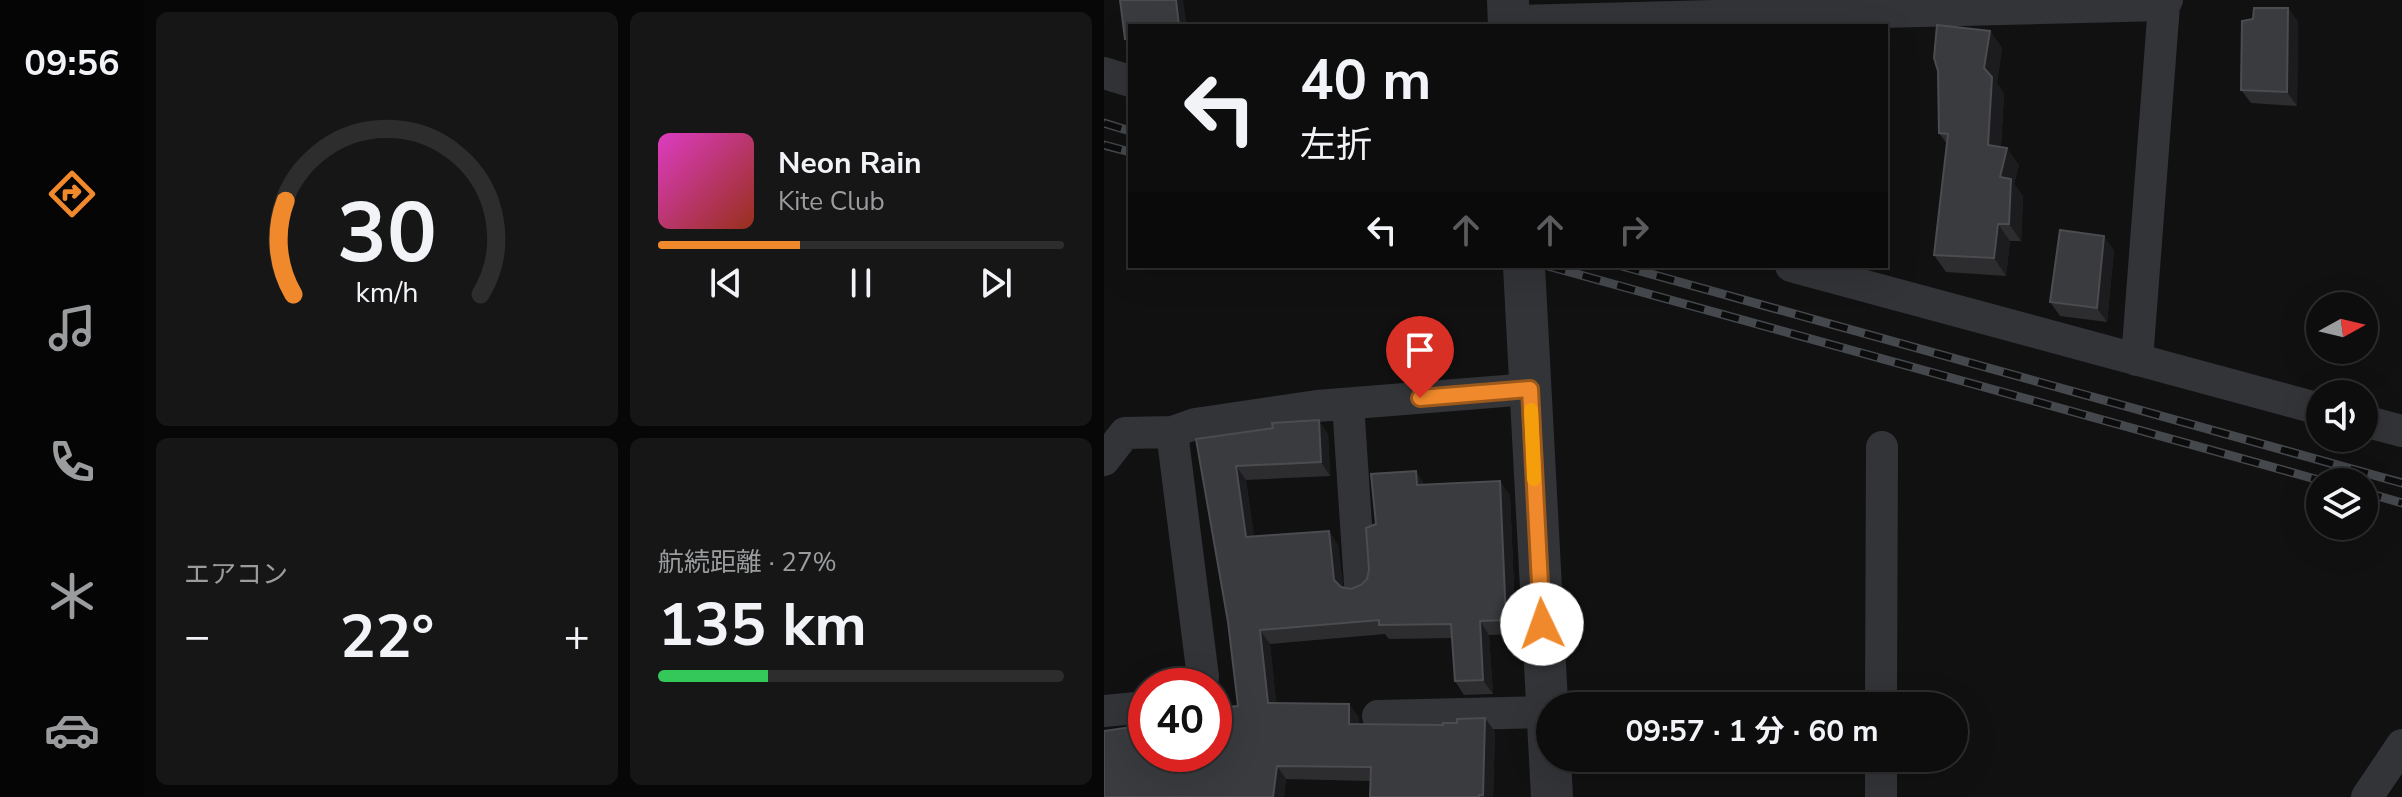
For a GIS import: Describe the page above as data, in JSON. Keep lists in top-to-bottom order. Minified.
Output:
{"north":"right","page":{"tabs":"09:56","turn":["40 m","左折"],"song":["Neon Rain","Kite Club"],"tile":["エアコン",["航続距離 · 27%","135 km"]],"heat":["−","22°","+"],"limit":"40","trip":"09:57 · 1 分 · 60 m","gauge":["30","km/h"]}}
